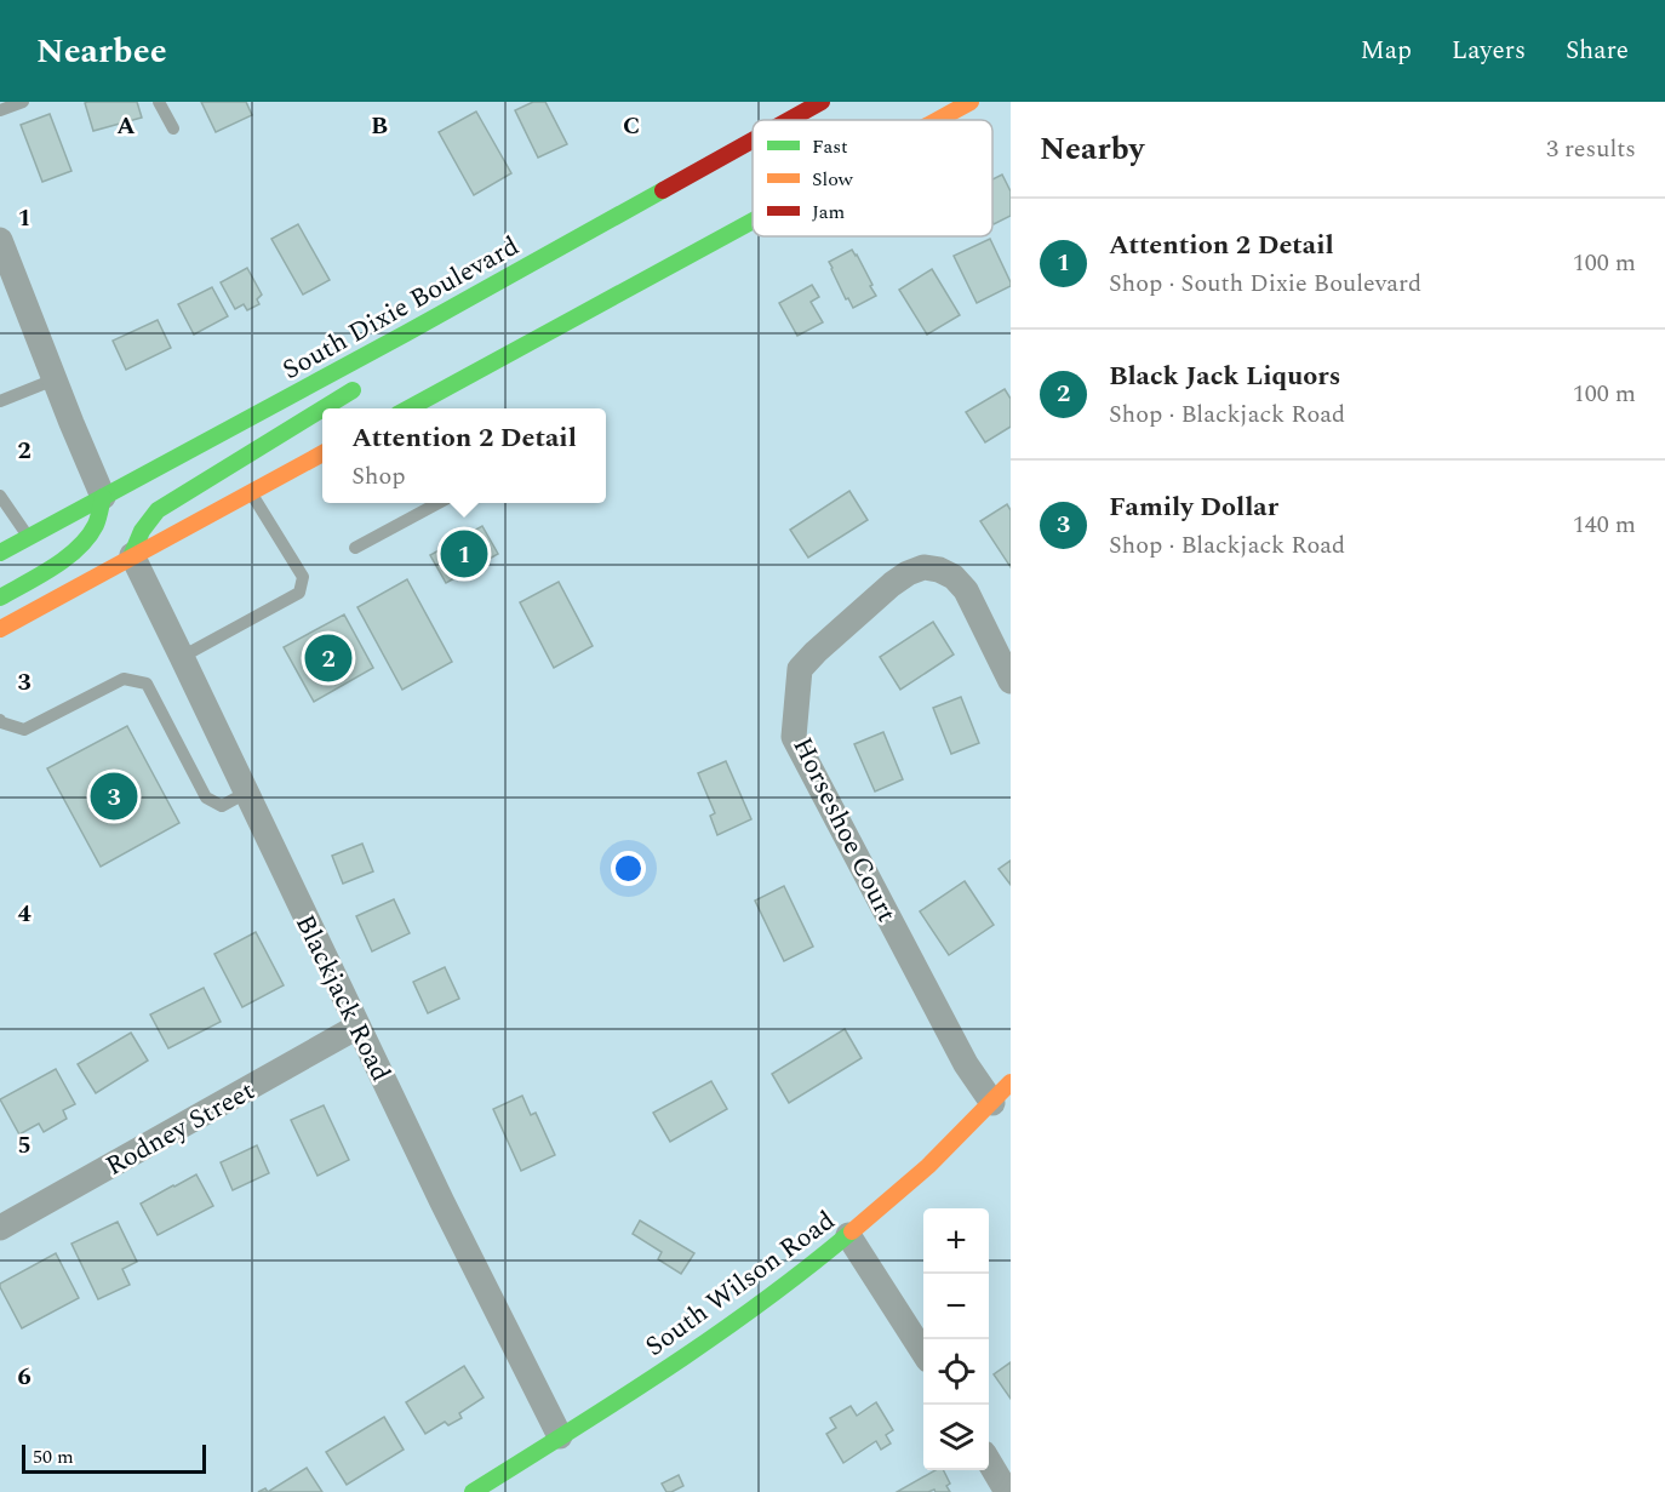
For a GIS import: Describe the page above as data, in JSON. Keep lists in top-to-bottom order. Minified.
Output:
{"streets":{"main road":["South Dixie Boulevard","South Wilson Road"],"street":["Horseshoe Court","Blackjack Road","Rodney Street"]},"crossings":[["Horseshoe Court","South Wilson Road"],["Blackjack Road","Rodney Street"],["Blackjack Road","South Wilson Road"]],"legend":["Fast","Slow","Jam"],"scale_bar":"50 m","page":{"header":"Nearbee","nav":["Map","Layers","Share"],"heading":["Nearby","3 results"],"list":[{"mark":"1","name":"Attention 2 Detail","note":"Shop · South Dixie Boulevard","value":"100 m"},{"mark":"2","name":"Black Jack Liquors","note":"Shop · Blackjack Road","value":"100 m"},{"mark":"3","name":"Family Dollar","note":"Shop · Blackjack Road","value":"140 m"}],"popup":["Attention 2 Detail","Shop"],"pins":["1","2","3"],"map_buttons":["+","−"],"scale":"50 m"},"grid":{"columns":["A","B","C"],"rows":["1","2","3","4","5","6"]}}
